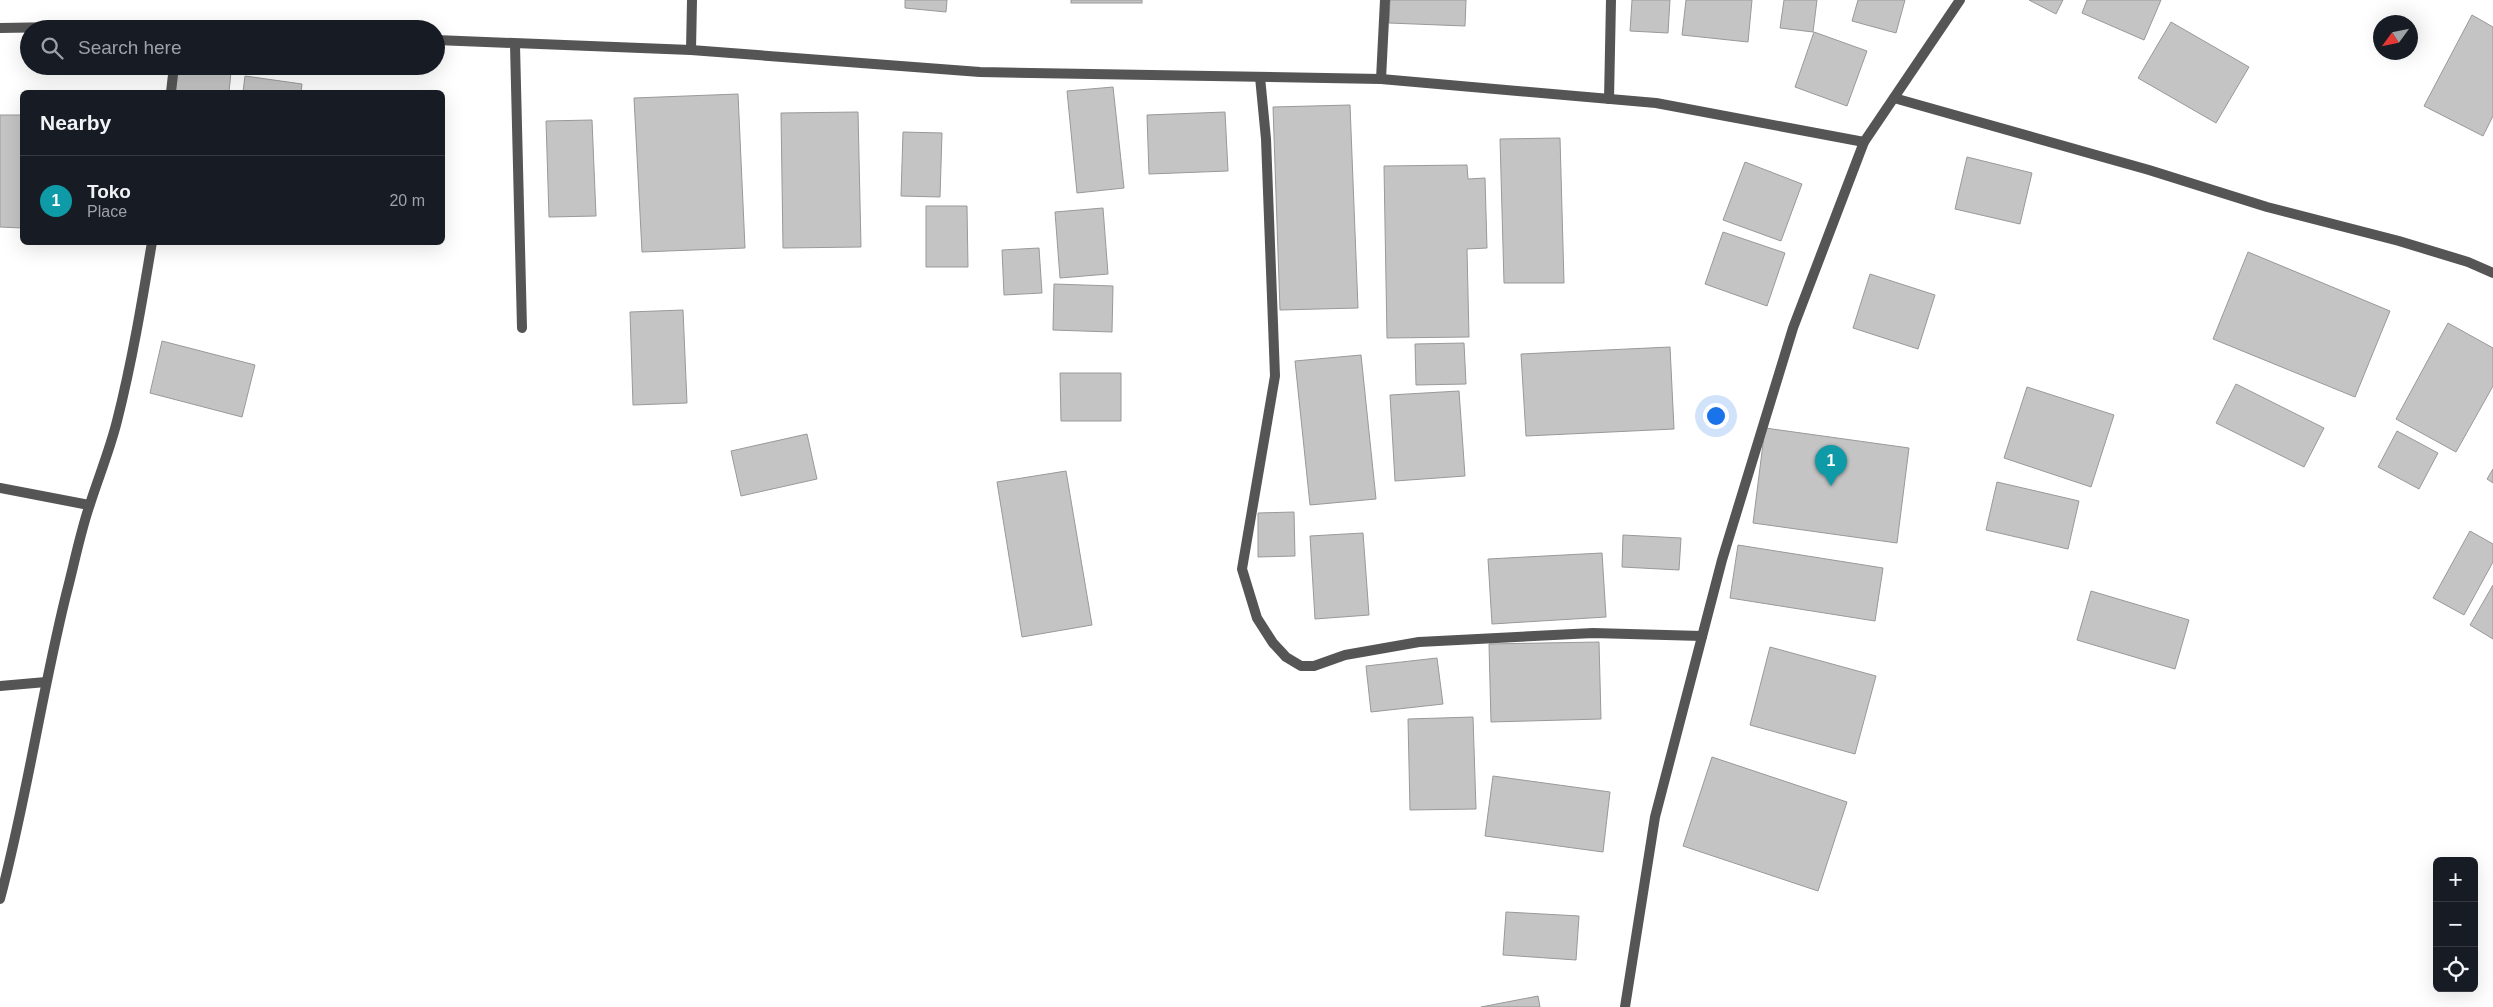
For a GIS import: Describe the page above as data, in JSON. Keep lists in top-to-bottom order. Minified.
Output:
{"north":"bottom left","page":{"search":"Search here","heading":"Nearby","list":[{"mark":"1","name":"Toko","note":"Place","value":"20 m"}],"pins":"1","map_buttons":["+","−"]}}
